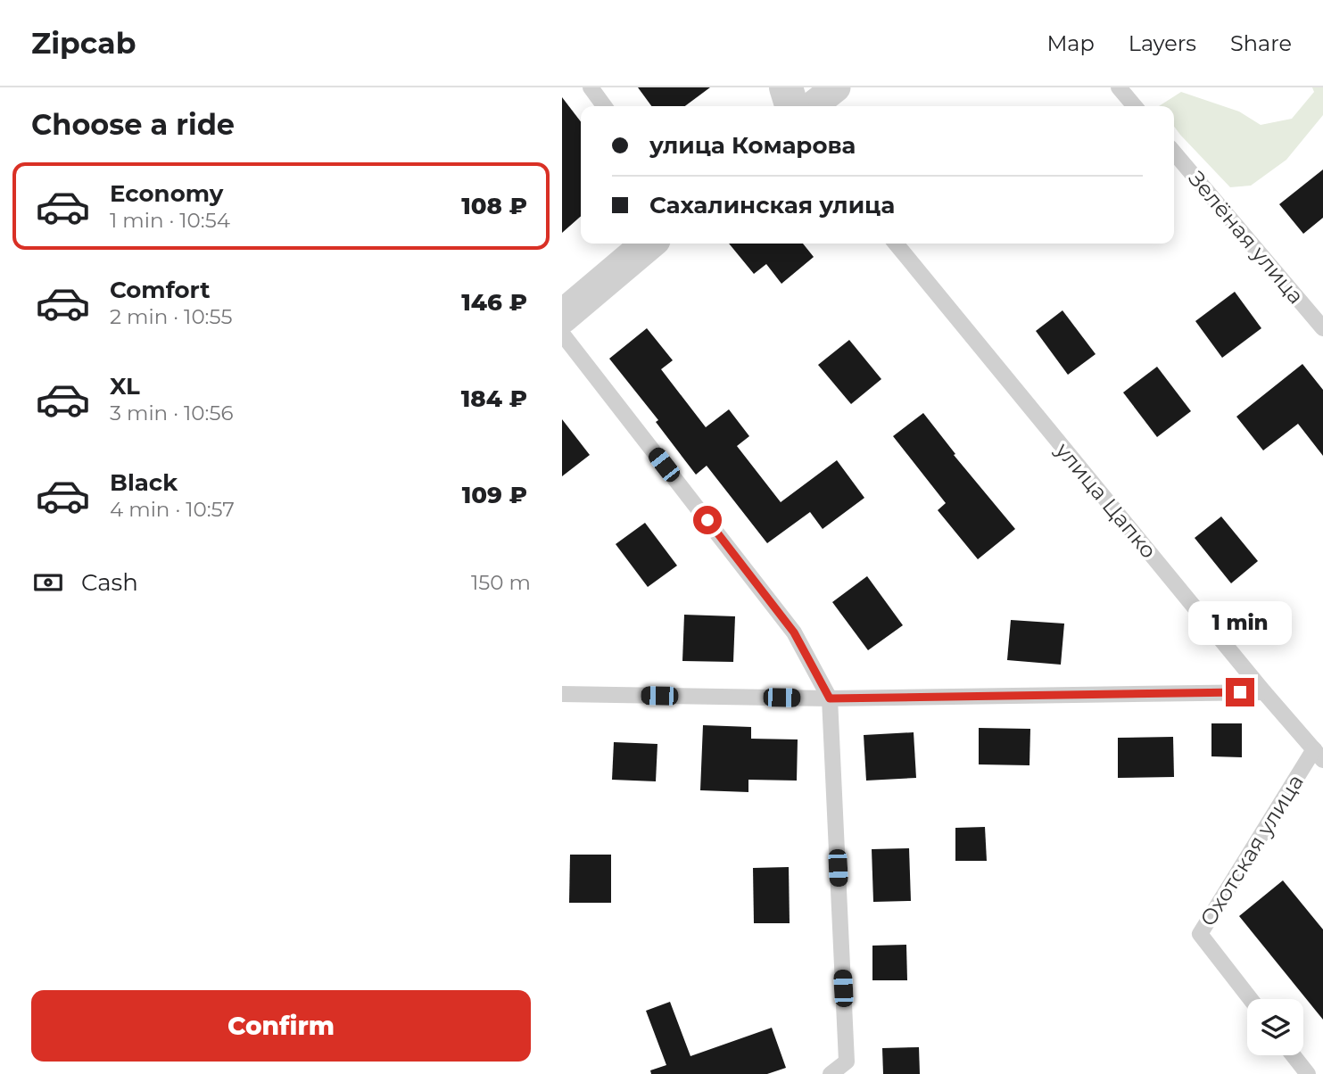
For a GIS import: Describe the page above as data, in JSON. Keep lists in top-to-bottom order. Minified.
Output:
{"streets":{"lane":["Зелёная улица","улица Цапко","Охотская улица"]},"crossings":[["улица Цапко","Охотская улица"]],"page":{"header":"Zipcab","nav":["Map","Layers","Share"],"heading":"Choose a ride","banner":["улица Комарова","Сахалинская улица"],"list":[{"name":"Economy","note":"1 min · 10:54","value":"108 ₽"},{"name":"Comfort","note":"2 min · 10:55","value":"146 ₽"},{"name":"XL","note":"3 min · 10:56","value":"184 ₽"},{"name":"Black","note":"4 min · 10:57","value":"109 ₽"}],"pay":["Cash","150 m"],"bubble":"1 min","buttons":"Confirm"}}
